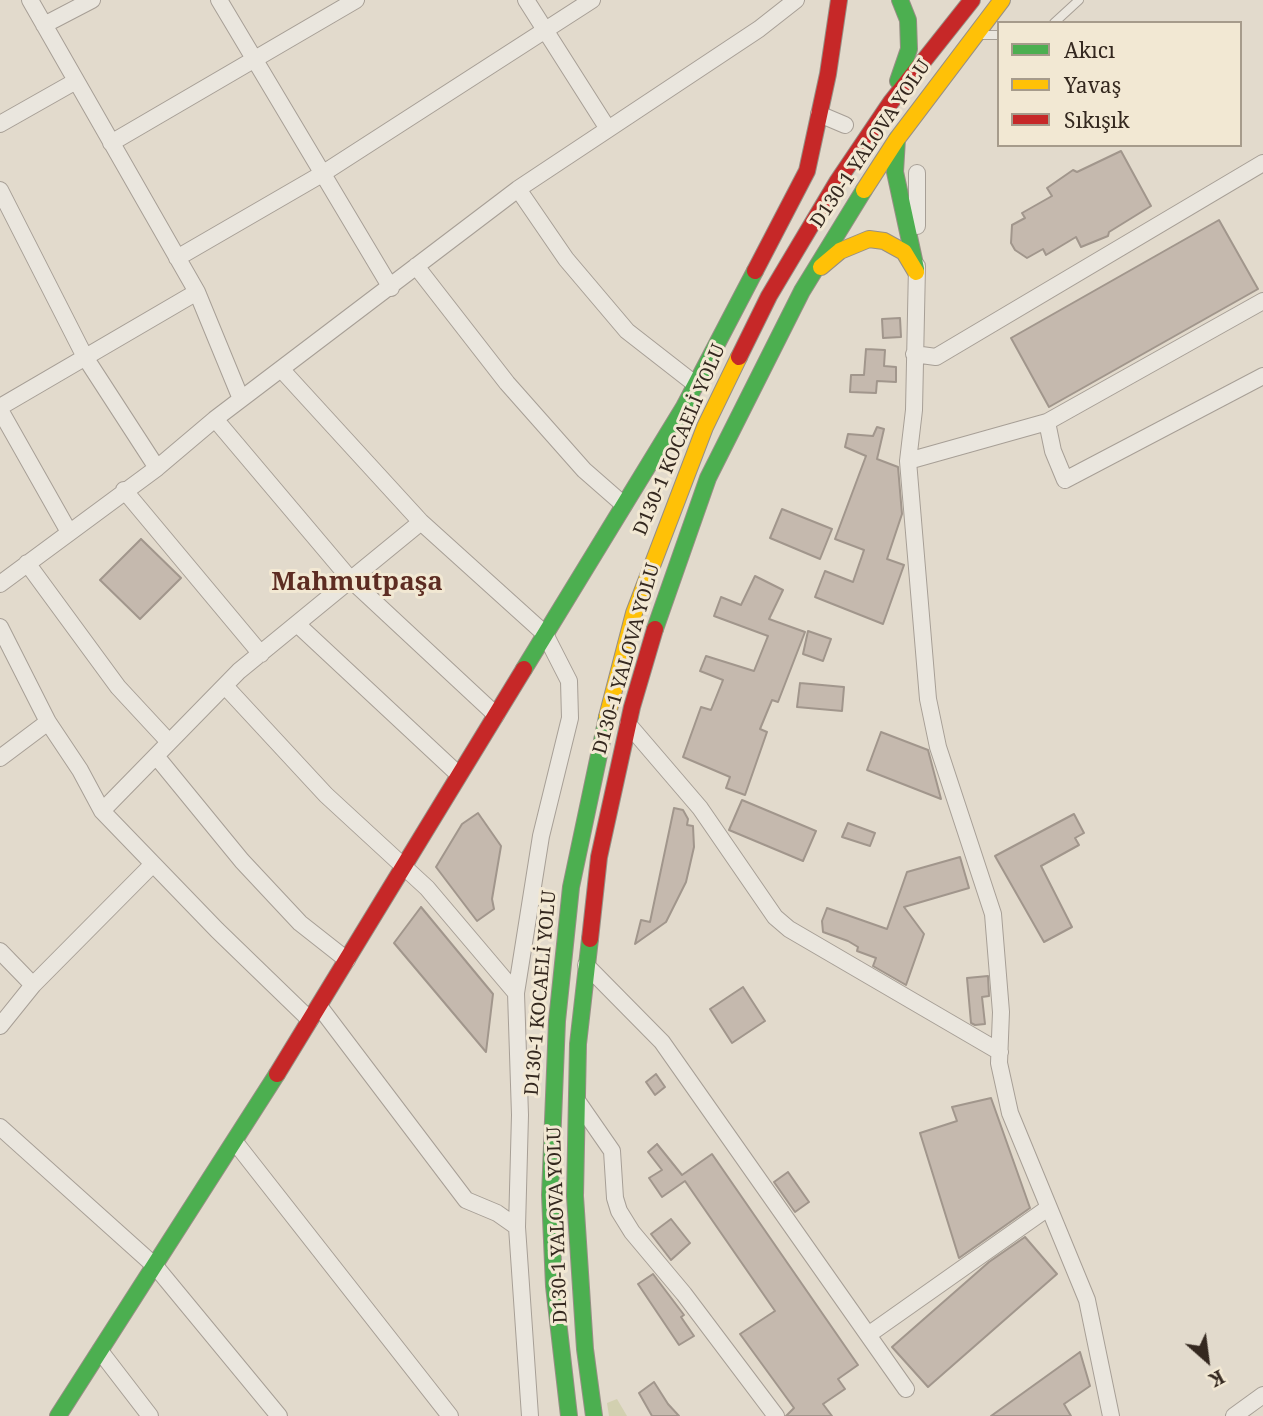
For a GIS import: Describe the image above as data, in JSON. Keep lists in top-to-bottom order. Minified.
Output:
{"streets":{"main road":["D130-1 YALOVA YOLU","D130-1 KOCAELİ YOLU"]},"districts":["Mahmutpaşa"],"legend":["Akıcı","Yavaş","Sıkışık"],"north":"bottom right"}
